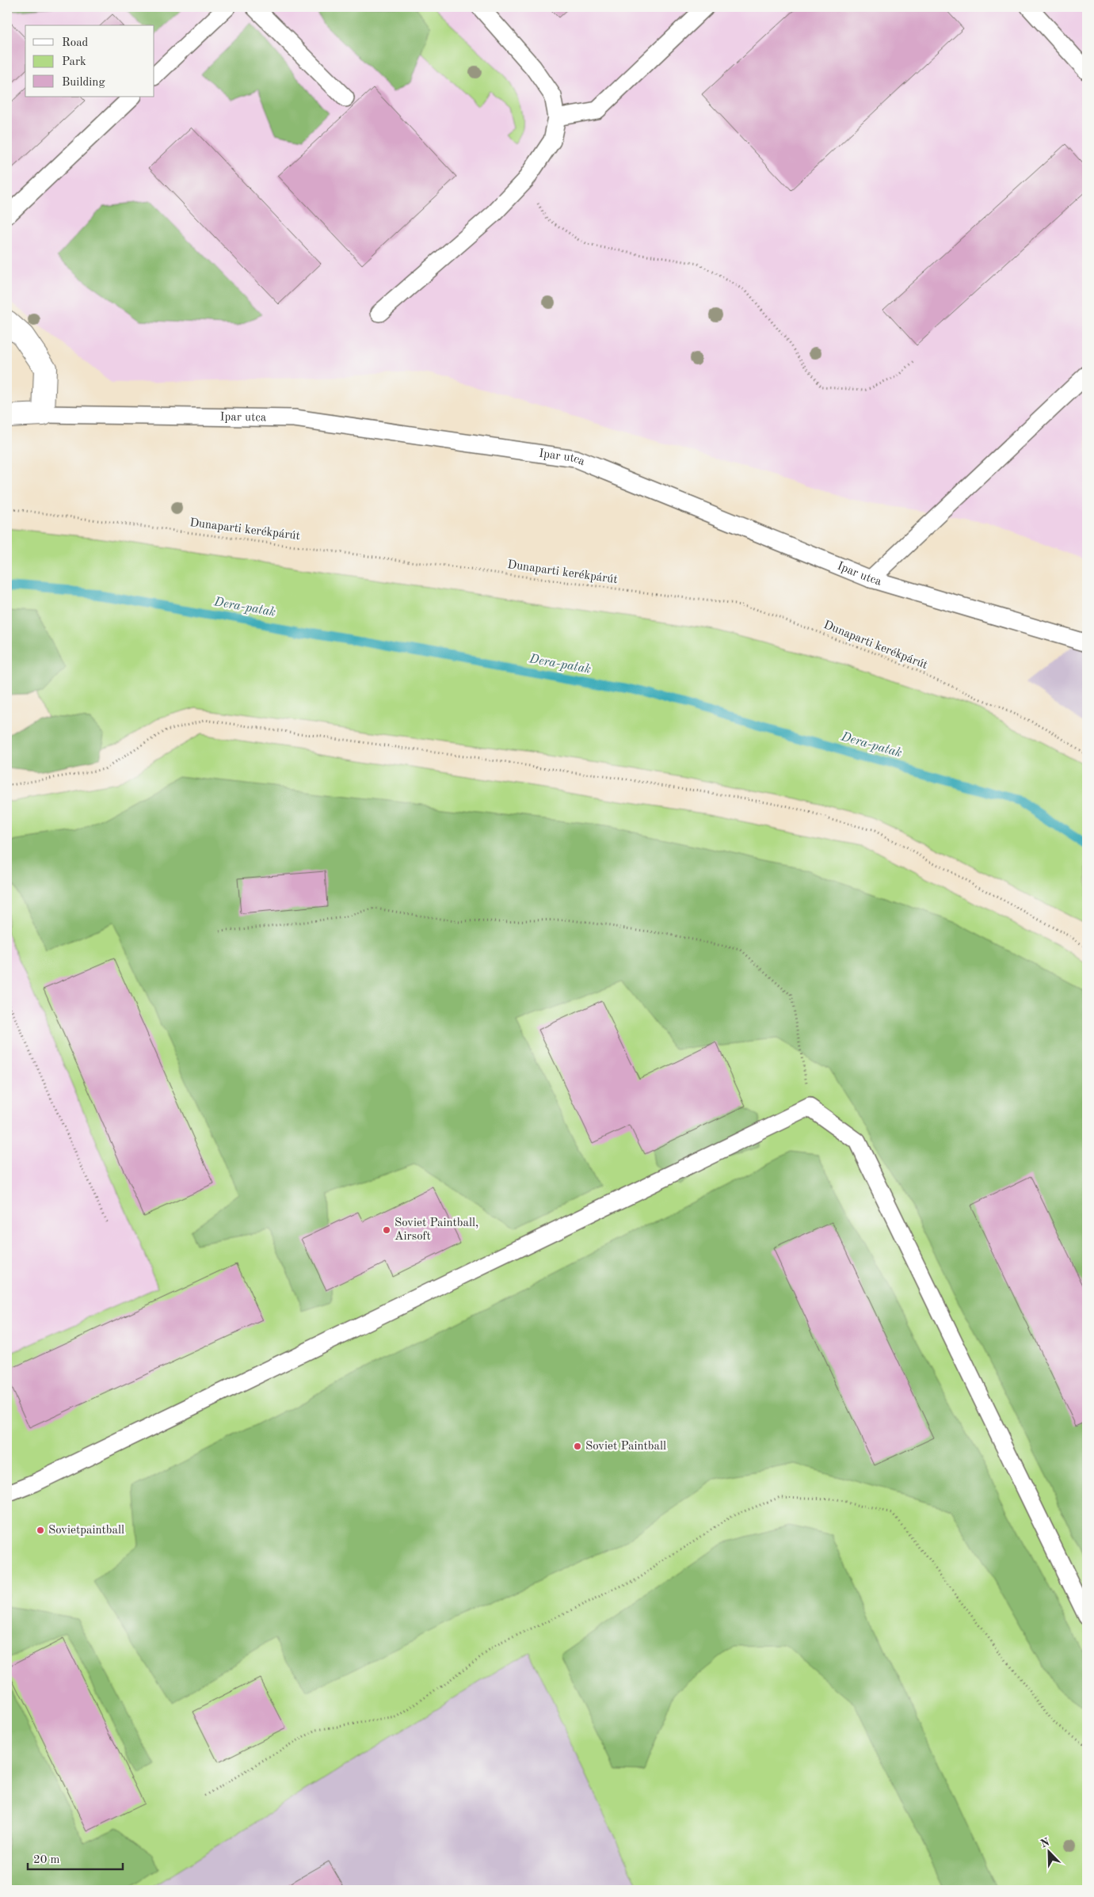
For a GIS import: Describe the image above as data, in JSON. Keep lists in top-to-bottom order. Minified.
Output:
{"streets":{"street":["Ipar utca"],"path":["Dunaparti kerékpárút"]},"water":["Dera-patak"],"places":["Soviet Paintball, Airsoft","Soviet Paintball","Sovietpaintball"],"legend":["Road","Park","Building"],"scale_bar":"20 m","north":"top left"}
